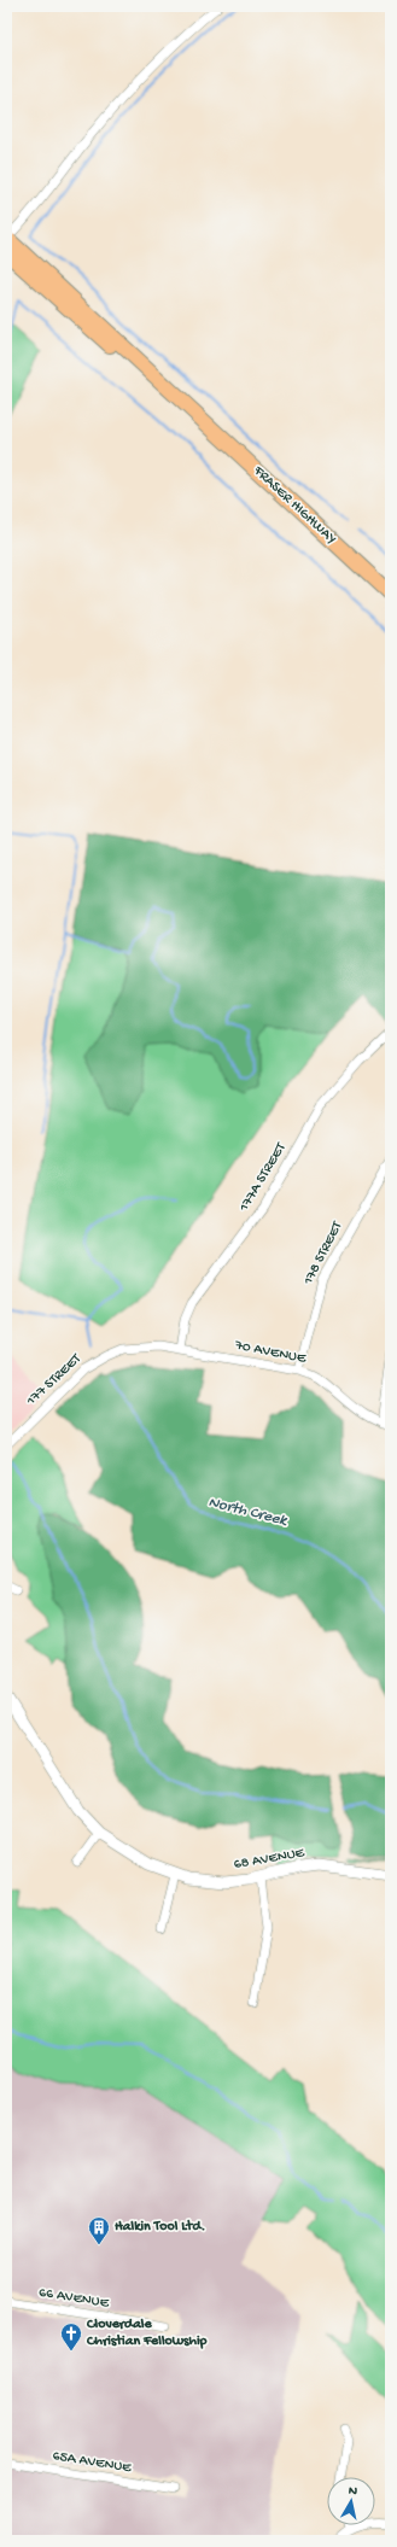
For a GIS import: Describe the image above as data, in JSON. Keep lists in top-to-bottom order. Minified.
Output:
{"streets":{"main road":["FRASER HIGHWAY"],"street":["177A STREET","178 STREET","70 AVENUE","177 STREET","68 AVENUE","66 AVENUE","65A AVENUE"]},"crossings":[["177A STREET","70 AVENUE"],["178 STREET","70 AVENUE"],["70 AVENUE","177 STREET"]],"water":["North Creek"],"places":{"building":["Halkin Tool Ltd."],"church":["Cloverdale Christian Fellowship"]},"north":"top"}
